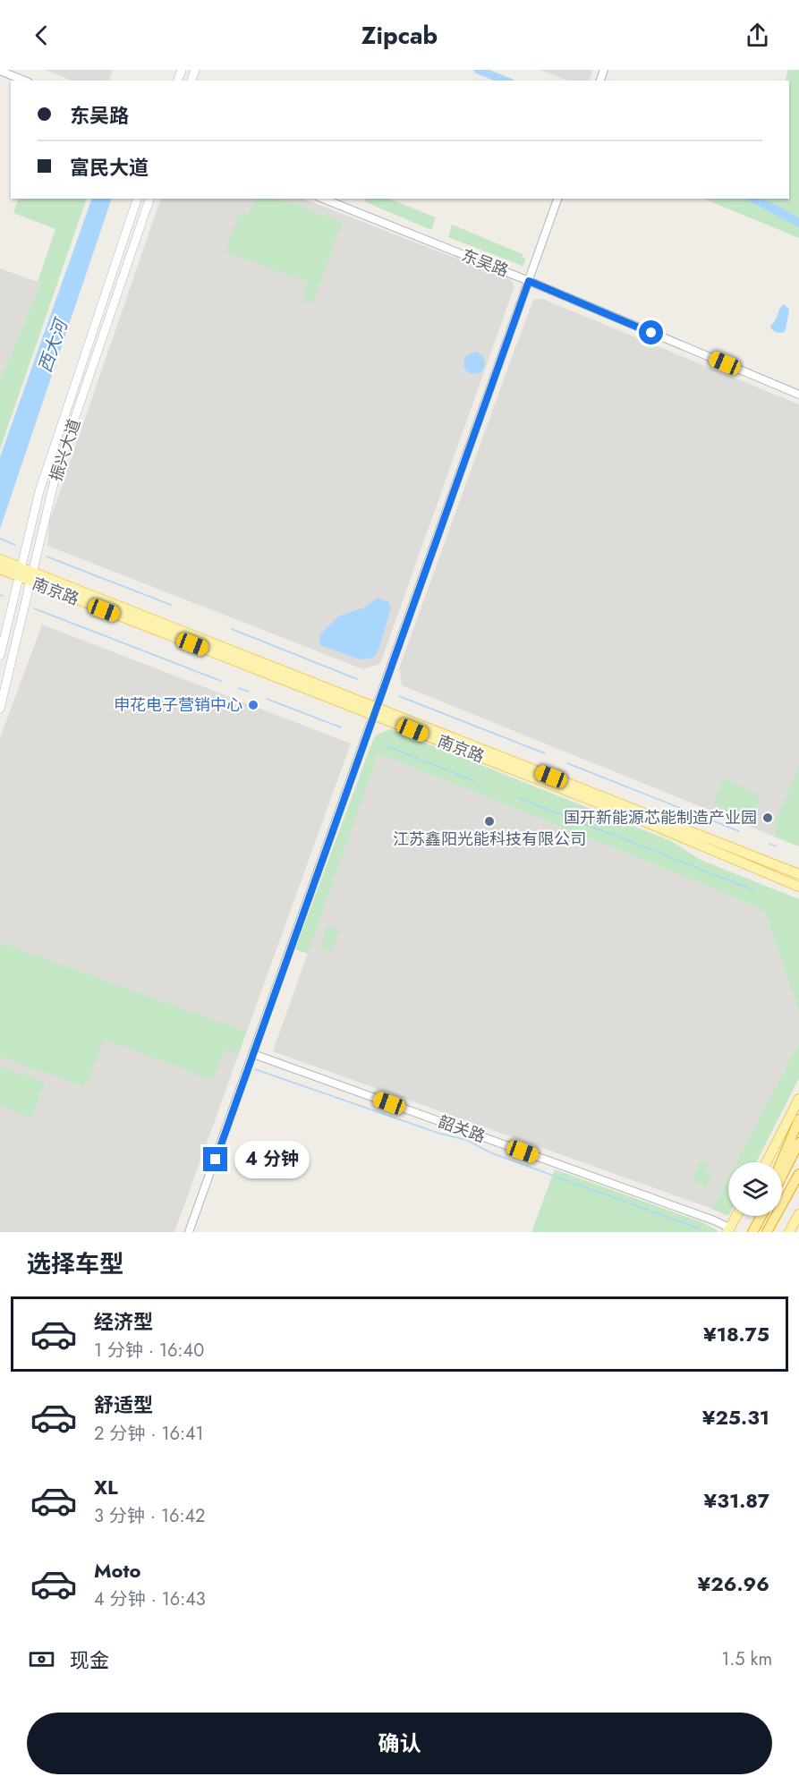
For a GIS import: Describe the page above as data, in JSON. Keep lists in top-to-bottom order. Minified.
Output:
{"streets":{"main road":["振兴大道","南京路"],"street":["东吴路","韶关路"]},"crossings":[["振兴大道","南京路"]],"water":["西大河"],"places":["申花电子营销中心","国开新能源芯能制造产业园","江苏鑫阳光能科技有限公司"],"page":{"header":"Zipcab","banner":["东吴路","富民大道"],"bubble":"4 分钟","heading":"选择车型","list":[{"name":"经济型","note":"1 分钟 · 16:40","value":"¥18.75"},{"name":"舒适型","note":"2 分钟 · 16:41","value":"¥25.31"},{"name":"XL","note":"3 分钟 · 16:42","value":"¥31.87"},{"name":"Moto","note":"4 分钟 · 16:43","value":"¥26.96"}],"pay":["现金","1.5 km"],"buttons":"确认"}}
